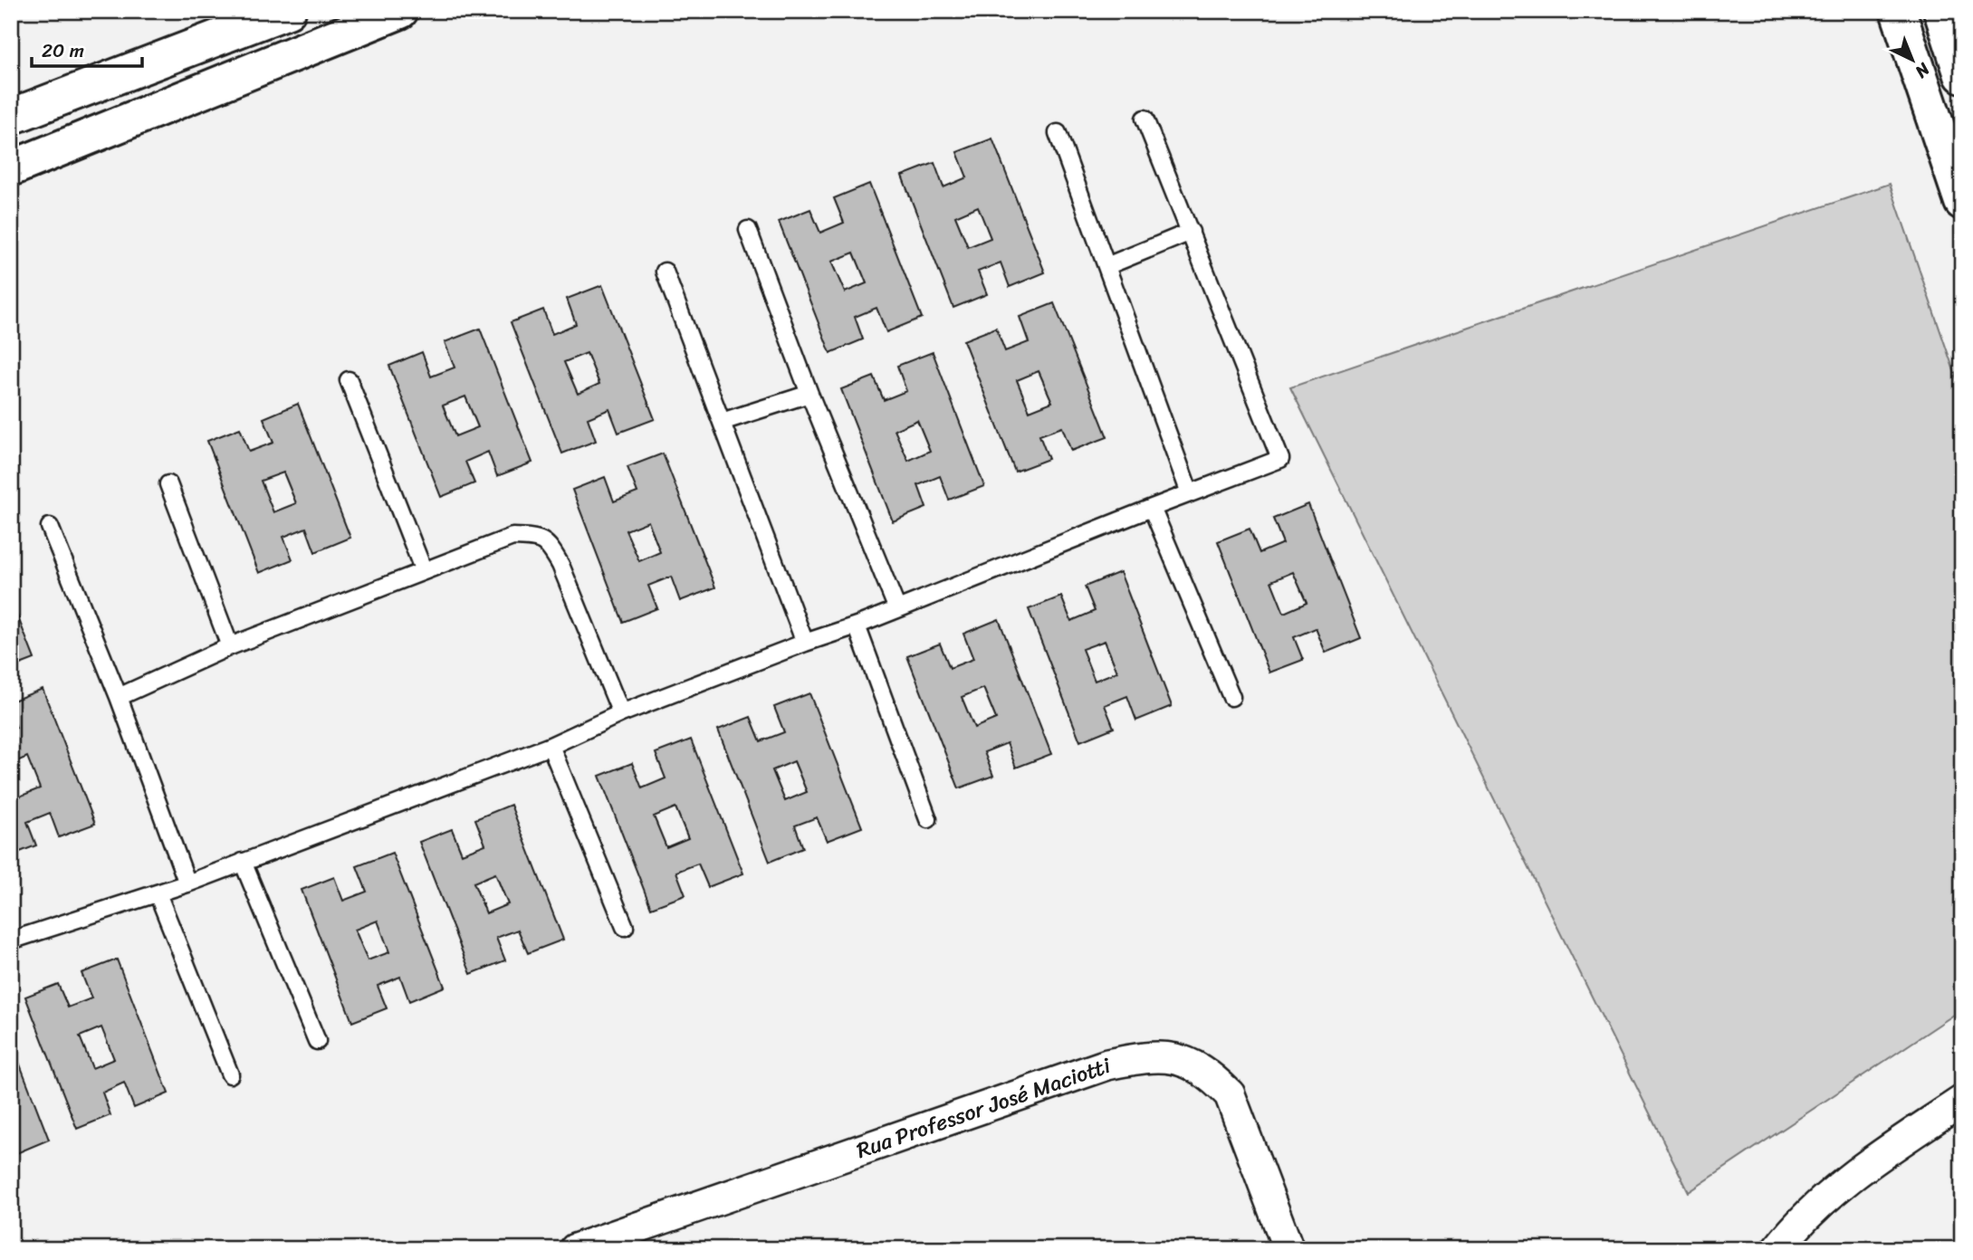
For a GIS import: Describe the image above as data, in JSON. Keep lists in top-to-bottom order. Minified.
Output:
{"streets":{"street":["Rua Professor José Maciotti"]},"scale_bar":"20 m","north":"bottom right"}
